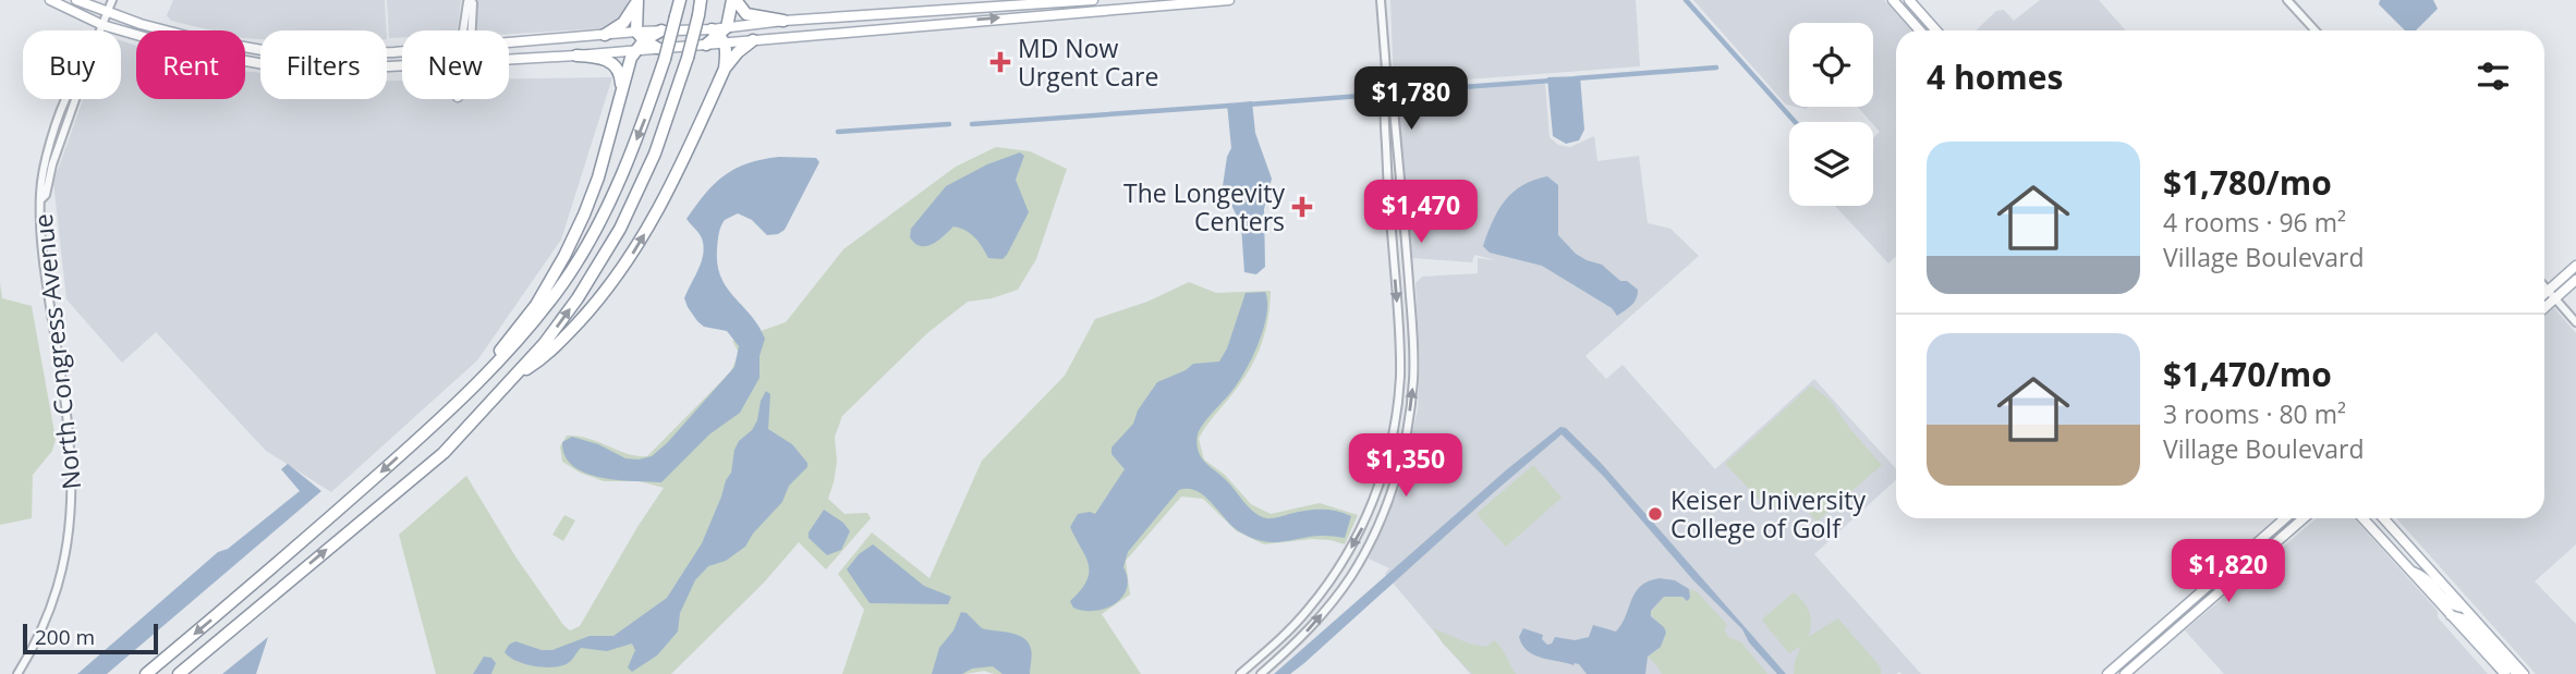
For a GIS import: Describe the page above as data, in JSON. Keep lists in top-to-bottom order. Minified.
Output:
{"streets":{"street":["North Congress Avenue"]},"places":{"health":["MD Now Urgent Care","The Longevity Centers"],"other":["Keiser University College of Golf"]},"scale_bar":"200 m","page":{"chip":["Buy","Rent","Filters","New"],"heading":"4 homes","price":["$1,780","$1,470","$1,350","$1,820"],"list":[{"name":"$1,780/mo","note":"4 rooms · 96 m² · Village Boulevard"},{"name":"$1,470/mo","note":"3 rooms · 80 m² · Village Boulevard"}],"scale":"200 m"}}
